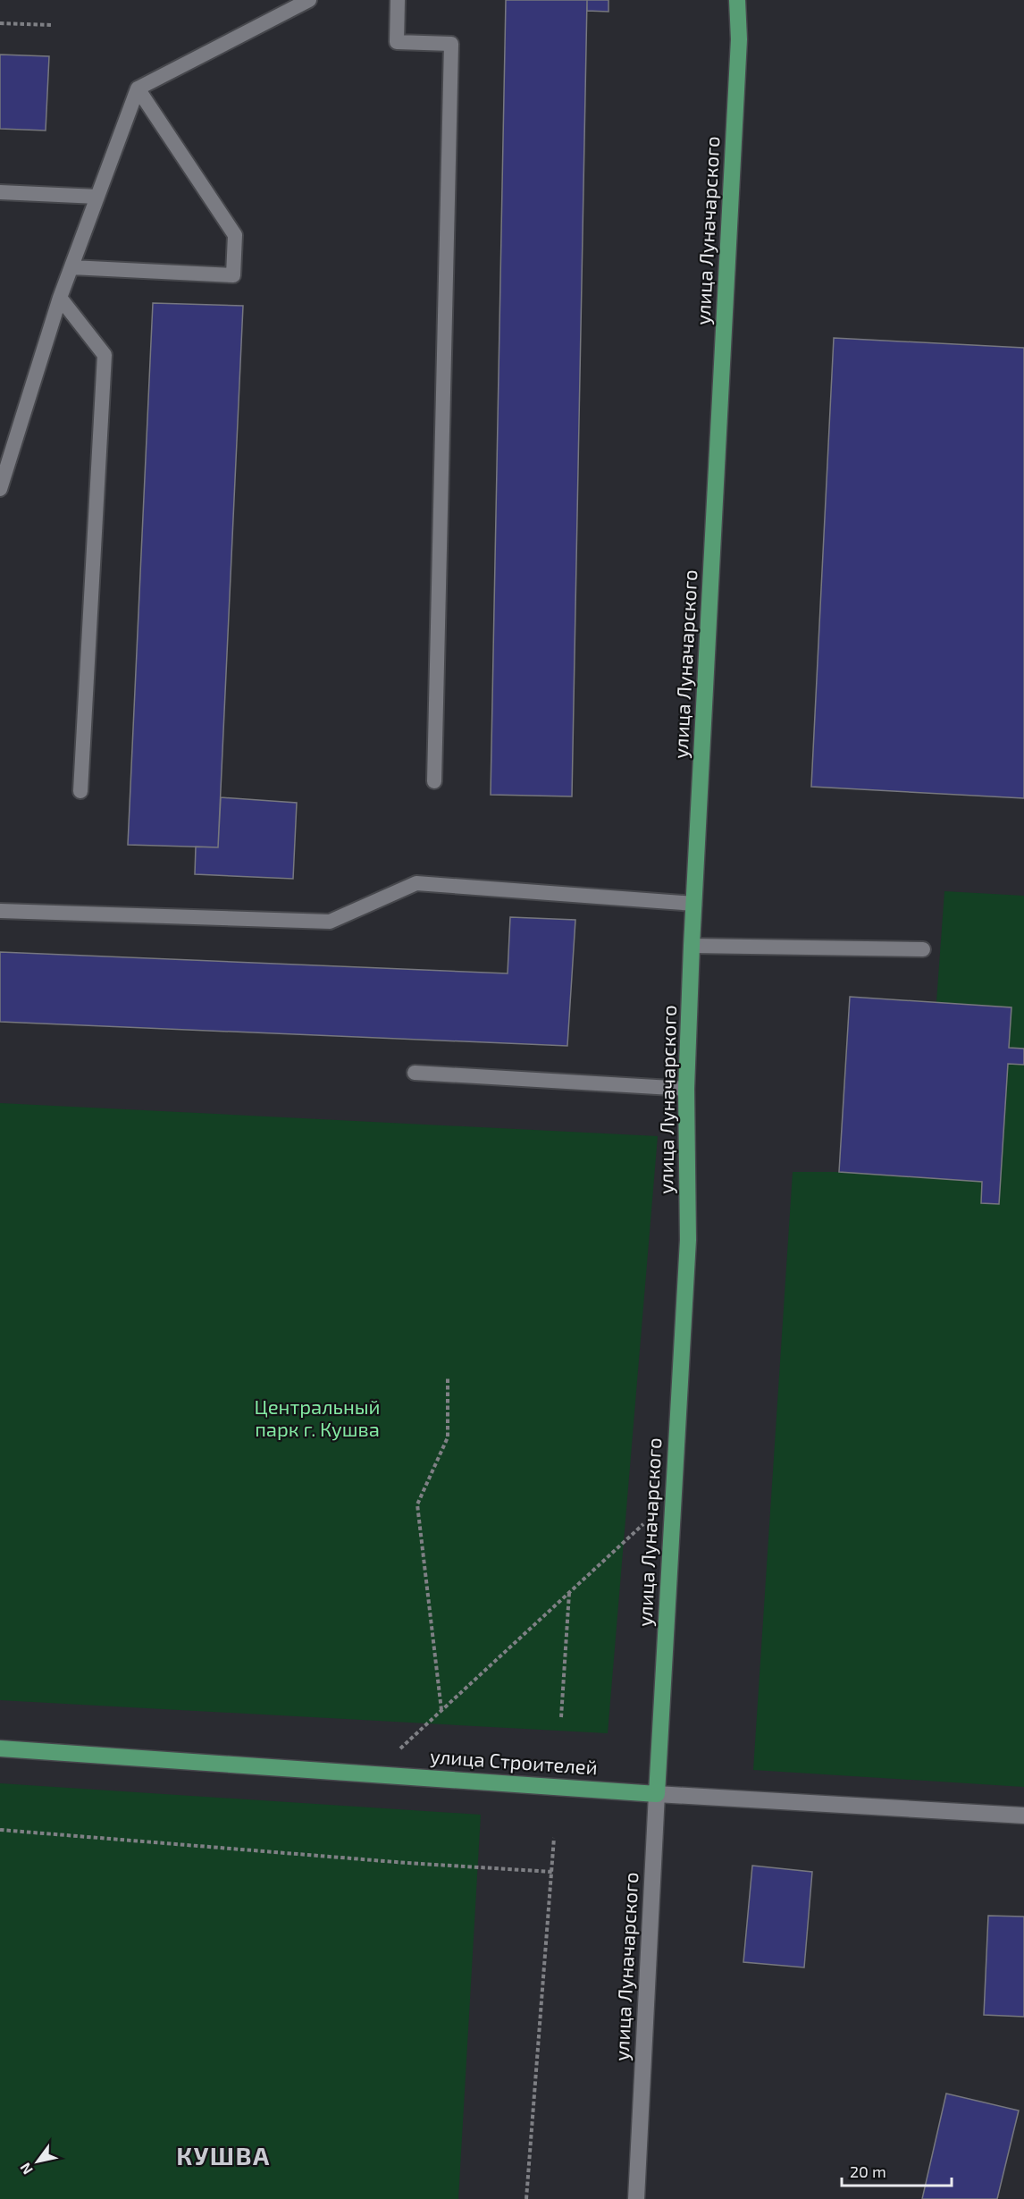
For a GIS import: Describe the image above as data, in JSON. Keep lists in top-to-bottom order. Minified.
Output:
{"streets":{"main road":["улица Луначарского","улица Строителей"]},"crossings":[["улица Луначарского","улица Строителей"]],"districts":["КУШВА"],"parks":["Центральный парк г. Кушва"],"scale_bar":"20 m","north":"bottom left"}
